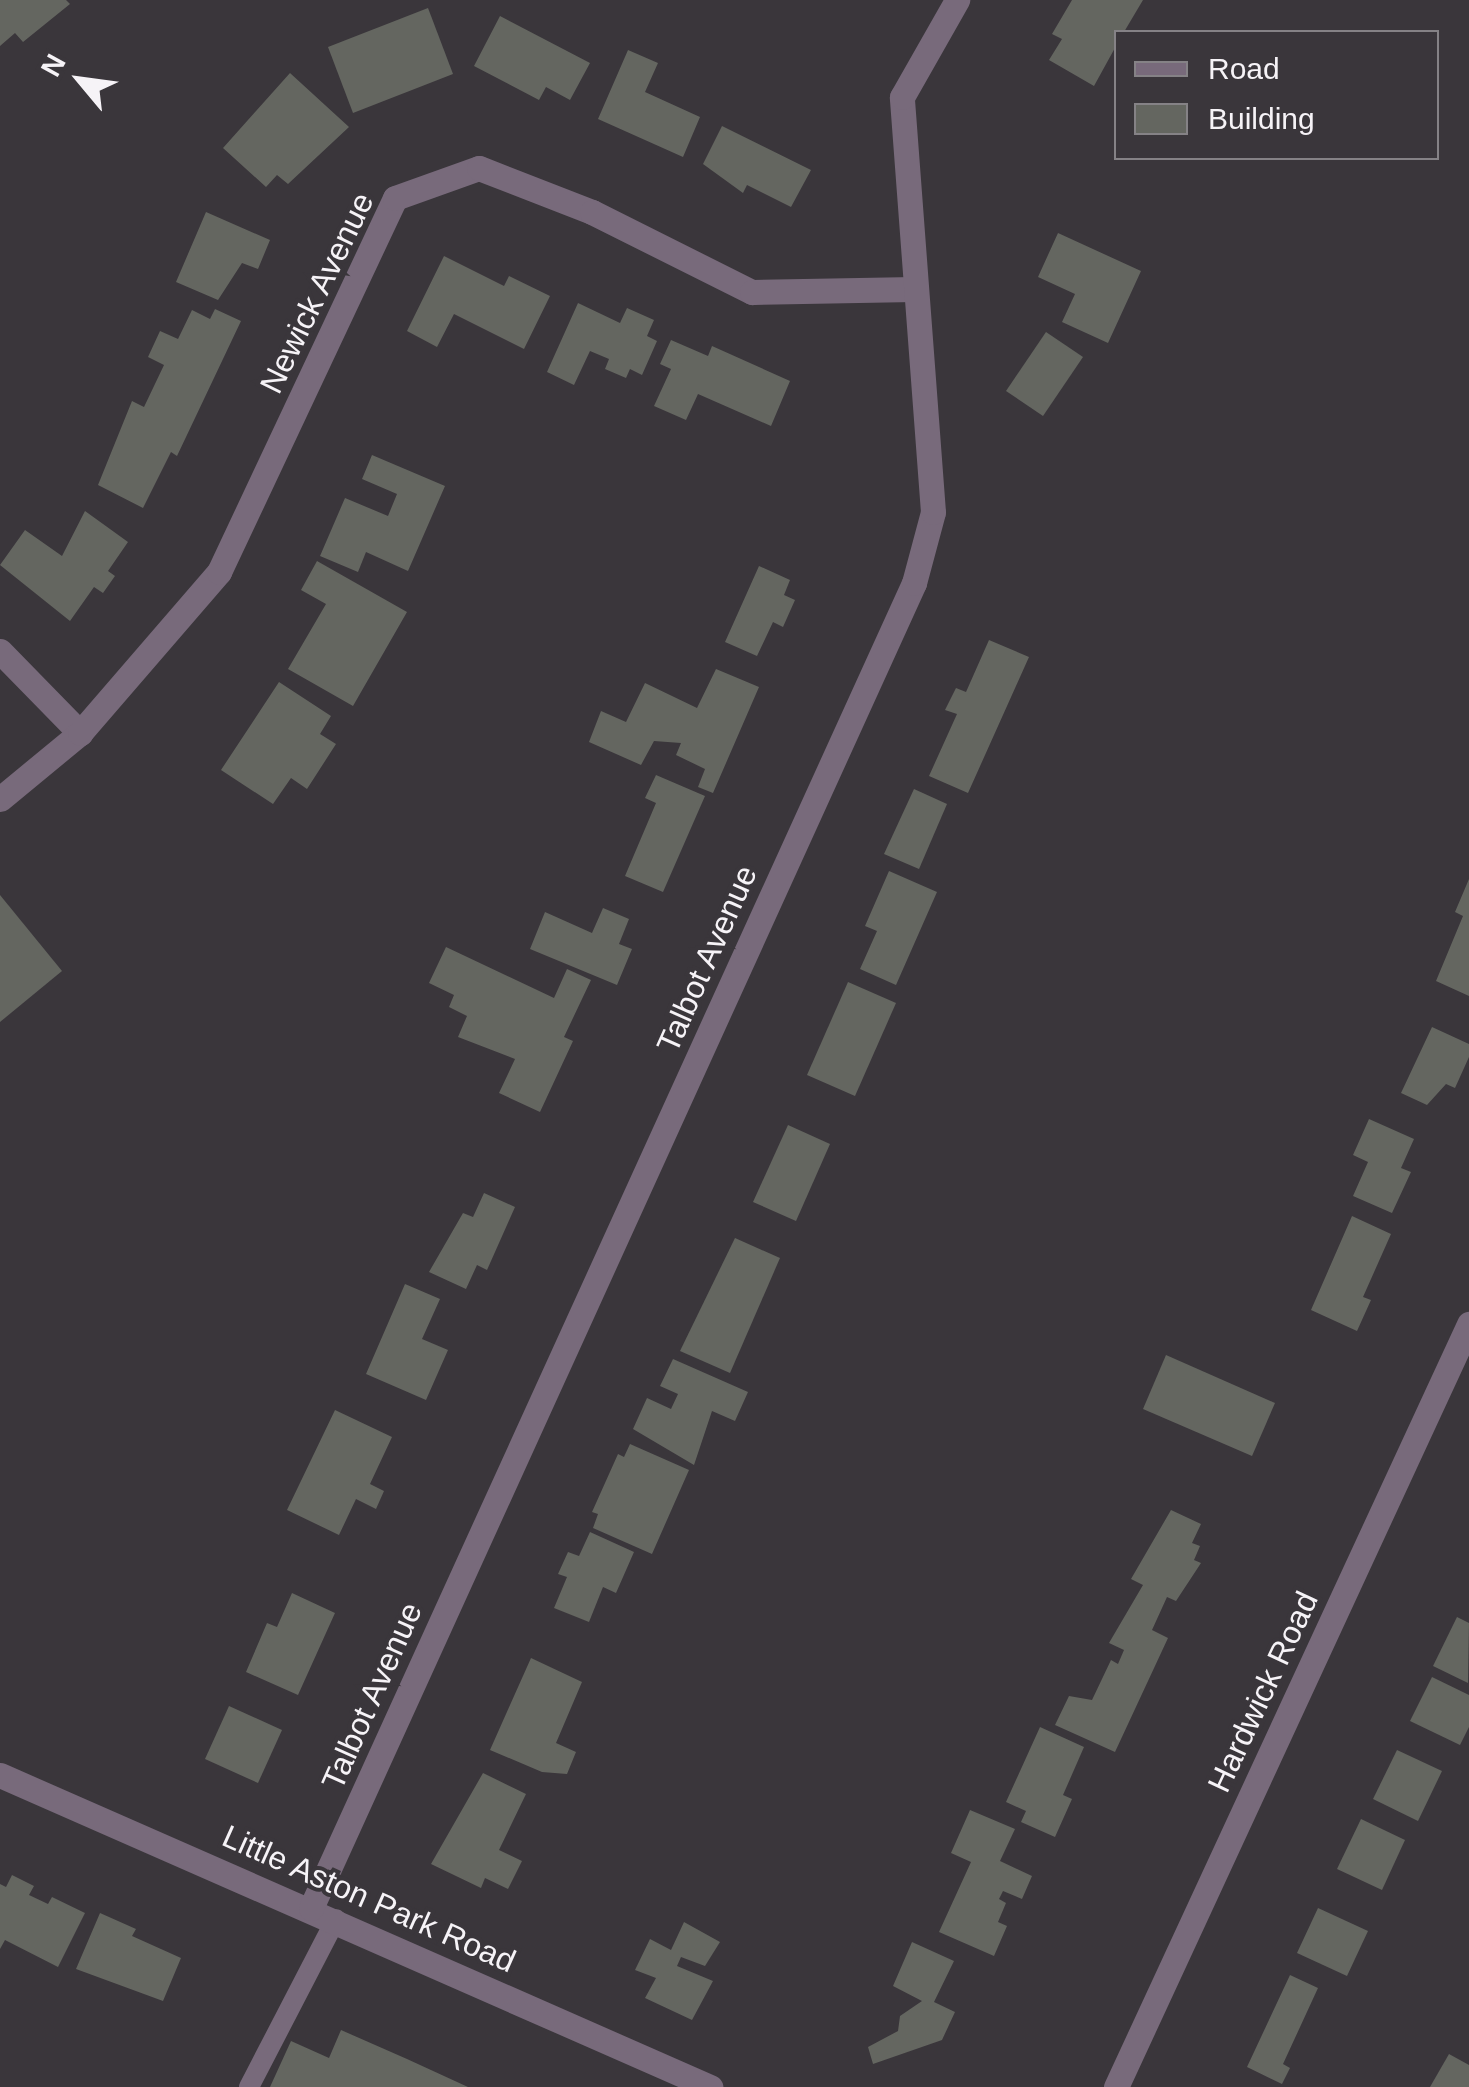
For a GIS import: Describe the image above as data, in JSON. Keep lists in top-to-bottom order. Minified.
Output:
{"streets":{"street":["Newick Avenue","Talbot Avenue","Hardwick Road","Little Aston Park Road"]},"crossings":[["Newick Avenue","Talbot Avenue"],["Talbot Avenue","Little Aston Park Road"]],"legend":["Road","Building"],"north":"top left"}
